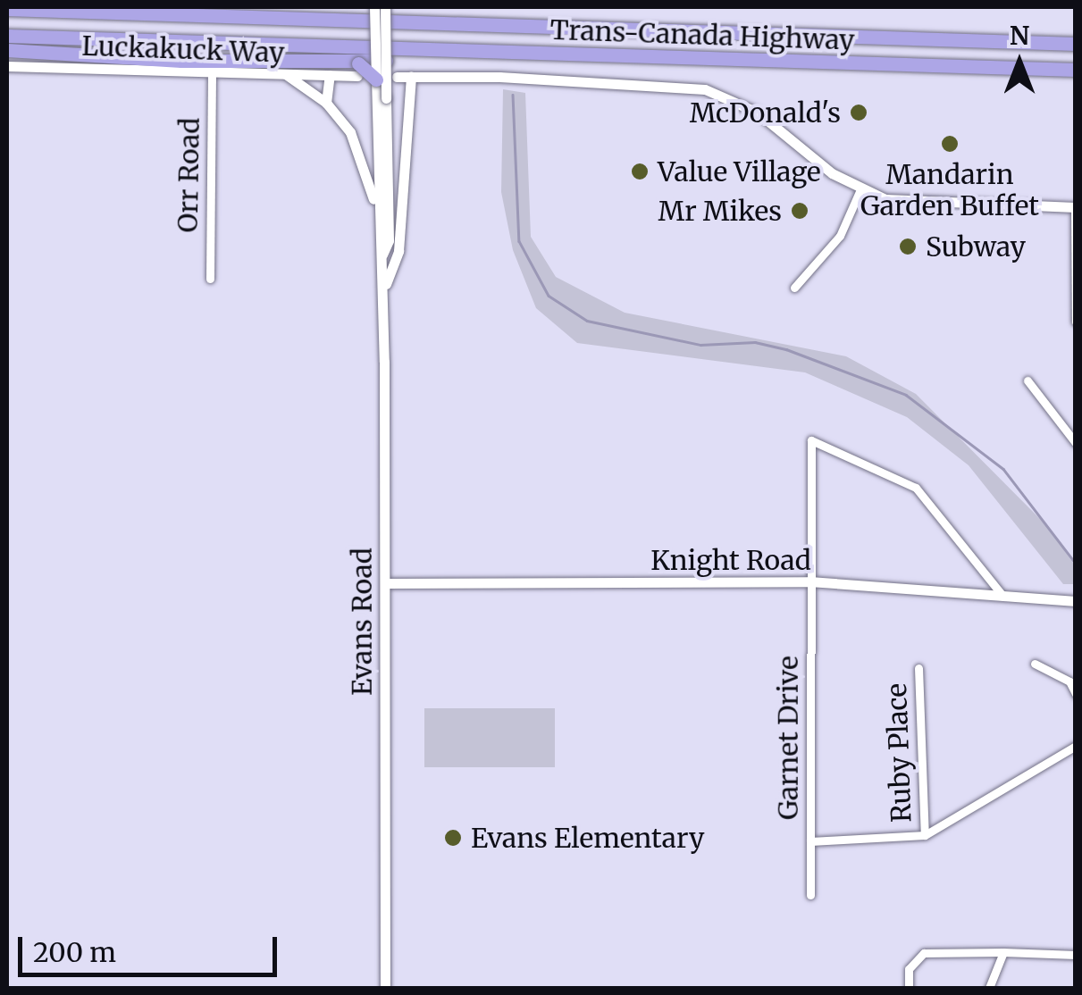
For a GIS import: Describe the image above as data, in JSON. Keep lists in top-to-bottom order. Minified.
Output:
{"streets":{"highway":["Trans-Canada Highway"],"street":["Luckakuck Way","Orr Road","Knight Road","Evans Road","Garnet Drive","Ruby Place"]},"crossings":[["Luckakuck Way","Orr Road"],["Knight Road","Evans Road"],["Knight Road","Garnet Drive"]],"places":["McDonald's","Mandarin Garden Buffet","Value Village","Mr Mikes","Subway","Evans Elementary"],"scale_bar":"200 m","north":"top"}
